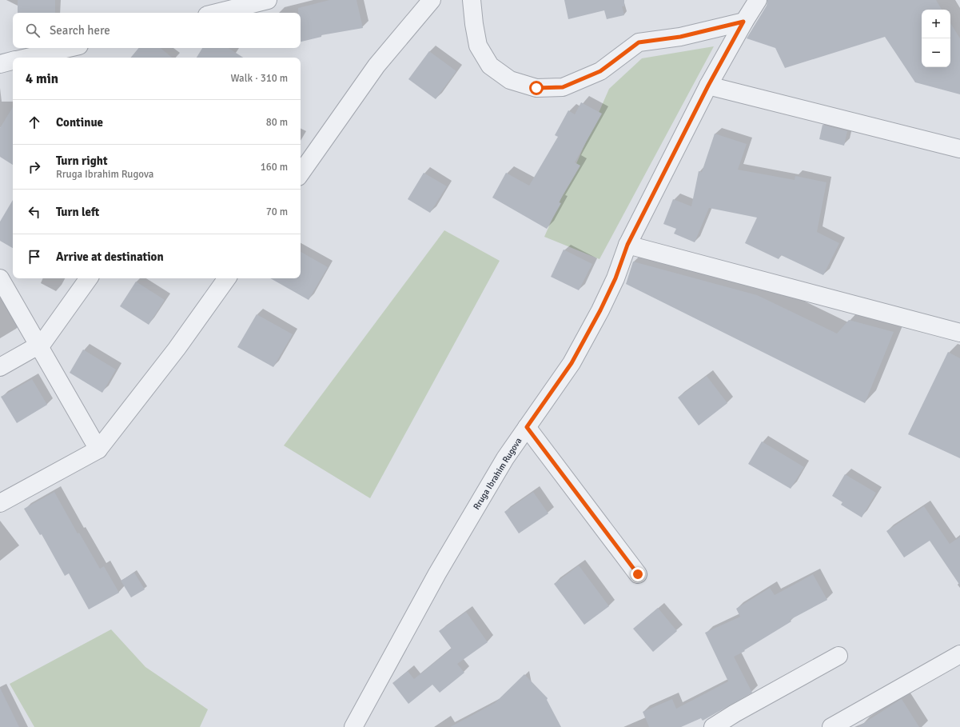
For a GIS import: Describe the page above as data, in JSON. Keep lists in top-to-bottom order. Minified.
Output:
{"streets":{"street":["Rruga Ibrahim Rugova"]},"page":{"map_buttons":["+","−"],"search":"Search here","heading":["4 min","Walk · 310 m"],"list":[["Continue","80 m"],["Turn right","Rruga Ibrahim Rugova","160 m"],["Turn left","70 m"],"Arrive at destination"]}}
